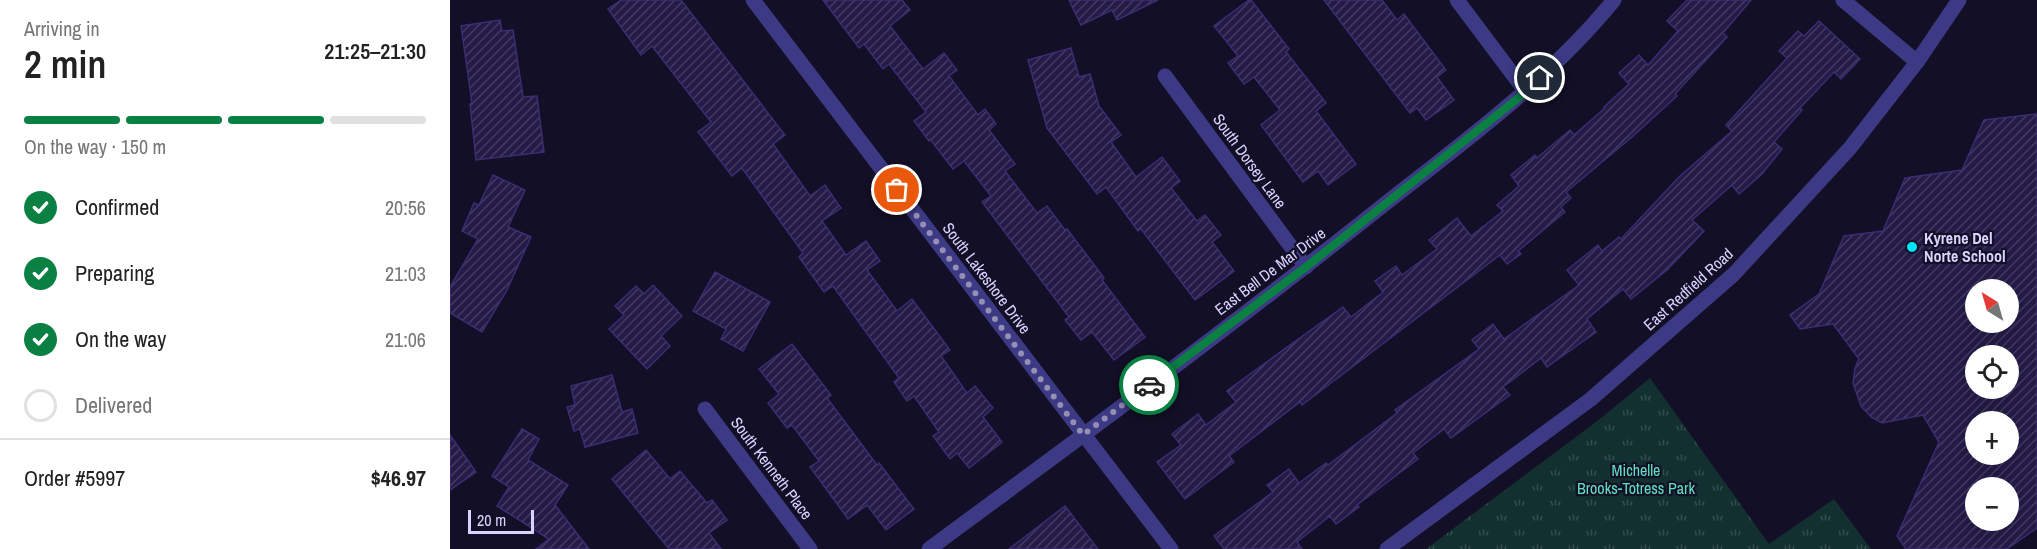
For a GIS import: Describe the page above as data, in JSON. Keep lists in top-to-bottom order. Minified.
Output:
{"streets":{"street":["South Dorsey Lane","East Bell De Mar Drive","South Lakeshore Drive","East Redfield Road","South Kenneth Place"]},"crossings":[["South Dorsey Lane","East Bell De Mar Drive"],["East Bell De Mar Drive","South Lakeshore Drive"]],"parks":["Michelle Brooks-Totress Park"],"places":["Kyrene Del Norte School"],"scale_bar":"20 m","north":"top left","page":{"heading":["2 min","Arriving in","21:25–21:30"],"panel":["Order #5997","$46.97"],"bar":"On the way · 150 m","list":[["Confirmed","20:56"],["Preparing","21:03"],["On the way","21:06"],"Delivered"],"map_buttons":["+","−"],"scale":"20 m"}}
